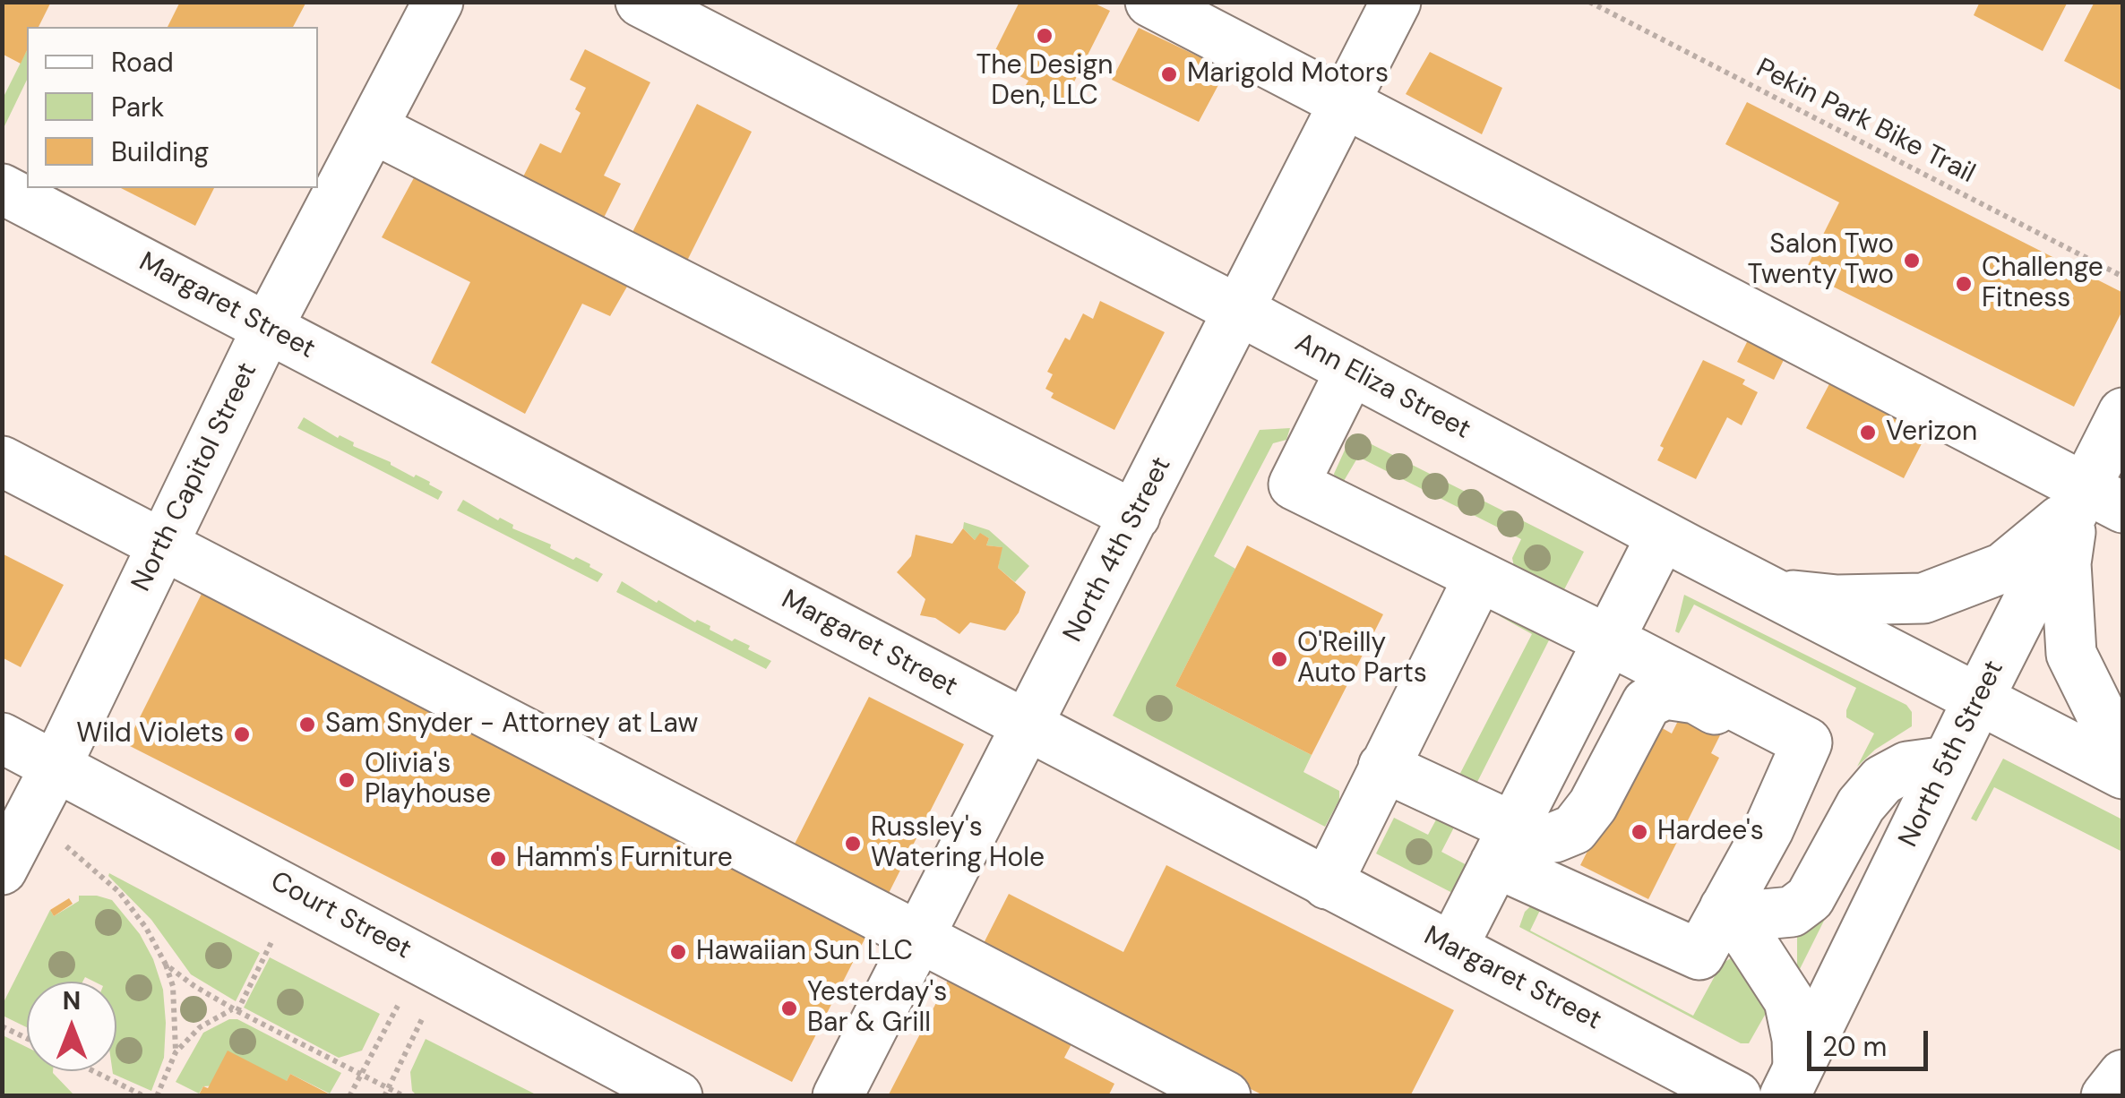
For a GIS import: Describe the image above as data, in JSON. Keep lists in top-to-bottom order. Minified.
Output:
{"streets":{"main road":["Margaret Street","Ann Eliza Street","North Capitol Street","North 4th Street","North 5th Street","Court Street"],"path":["Pekin Park Bike Trail"]},"crossings":[["Margaret Street","North Capitol Street"],["Margaret Street","North 4th Street"],["Ann Eliza Street","North 4th Street"],["Ann Eliza Street","North 5th Street"],["North Capitol Street","Court Street"]],"places":["The Design Den, LLC","Marigold Motors","Salon Two Twenty Two","Challenge Fitness","Verizon","O'Reilly Auto Parts","Sam Snyder - Attorney at Law","Wild Violets","Olivia's Playhouse","Hardee's","Russley's Watering Hole","Hamm's Furniture","Hawaiian Sun LLC","Yesterday's Bar & Grill"],"legend":["Road","Park","Building"],"scale_bar":"20 m","north":"top"}
